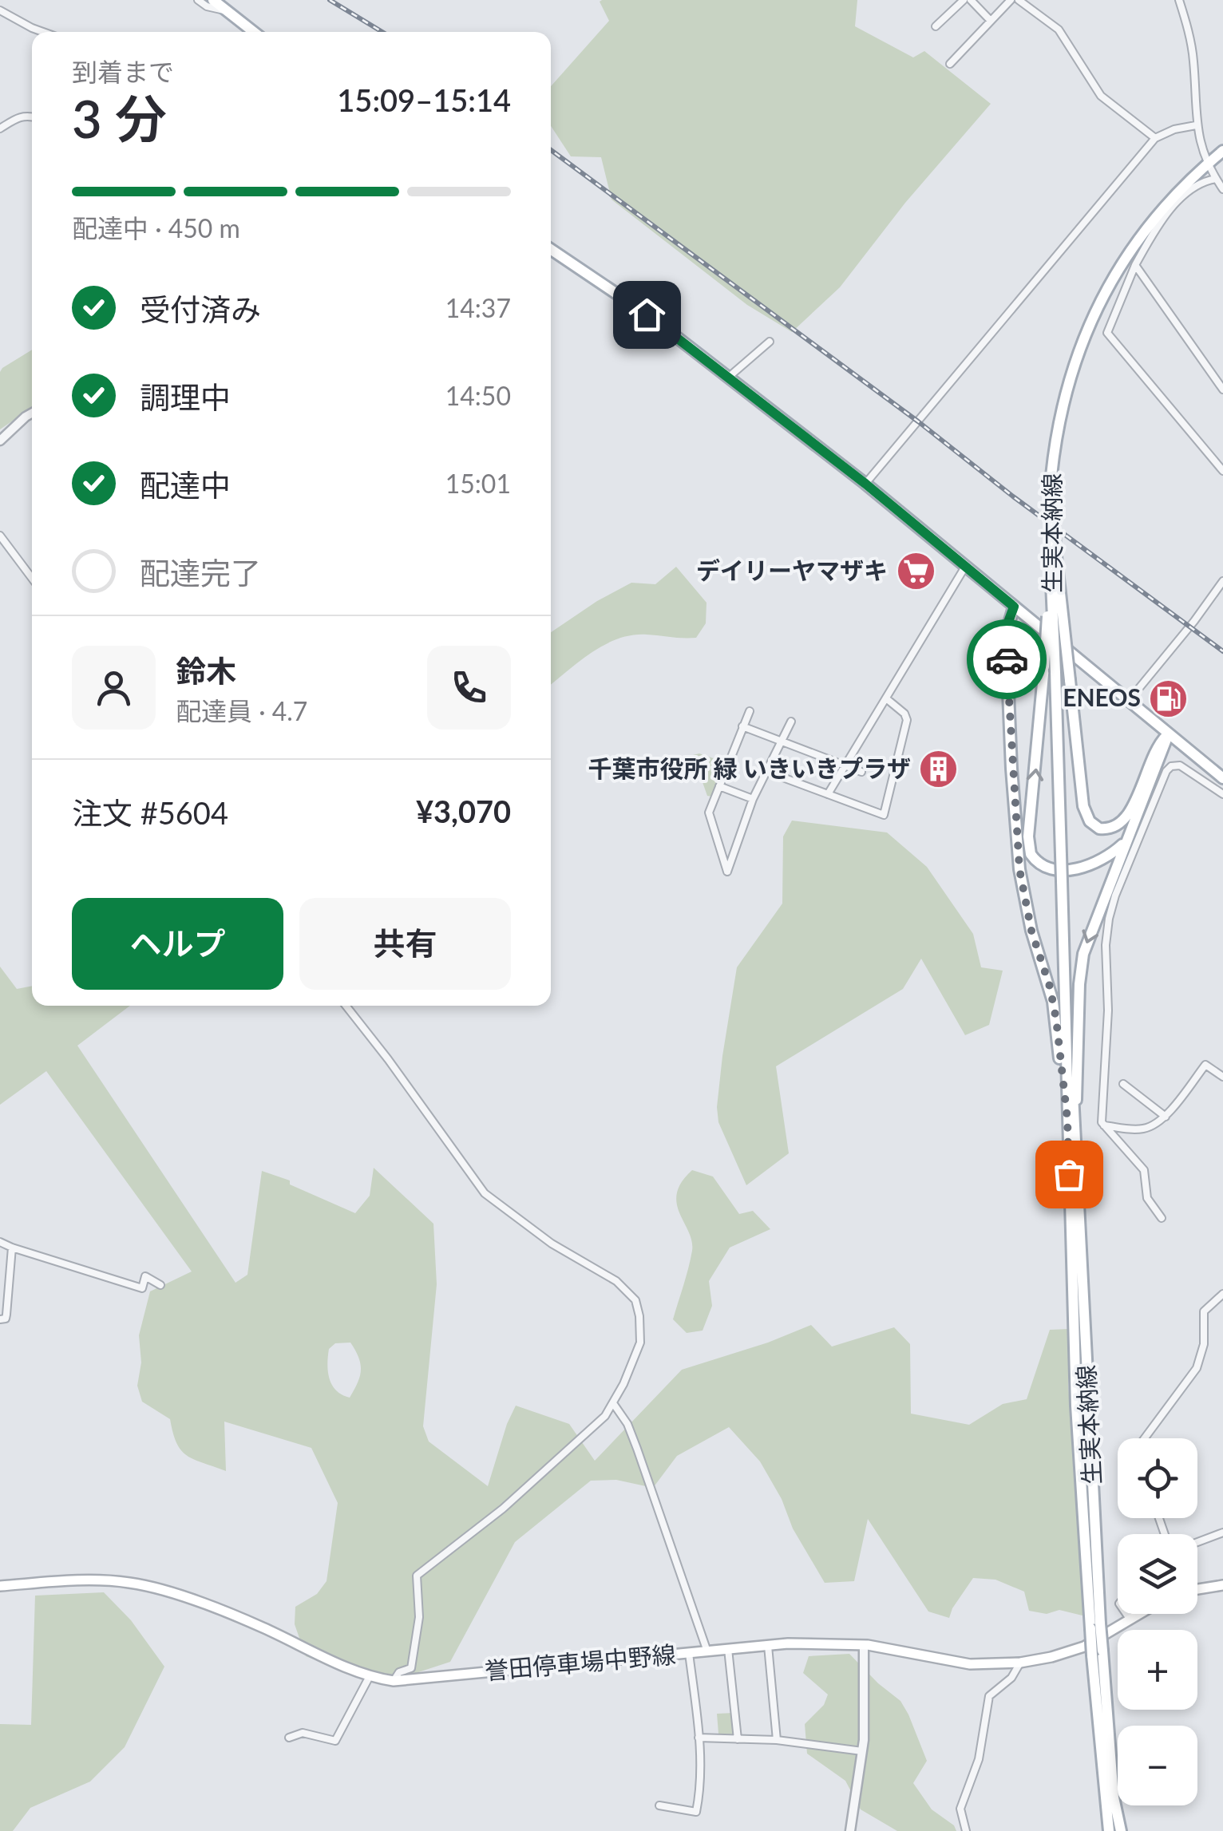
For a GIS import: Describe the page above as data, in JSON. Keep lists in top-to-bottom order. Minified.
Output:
{"streets":{"main road":["生実本納線","誉田停車場中野線"]},"places":{"supermarket":["デイリーヤマザキ"],"fuel station":["ENEOS"],"building":["千葉市役所 緑 いきいきプラザ"]},"page":{"heading":["3 分","到着まで","15:09–15:14"],"panel":["鈴木","配達員 · 4.7","注文 #5604","¥3,070"],"bar":"配達中 · 450 m","list":[["受付済み","14:37"],["調理中","14:50"],["配達中","15:01"],"配達完了"],"buttons":["ヘルプ","共有"],"map_buttons":["+","−"]}}
